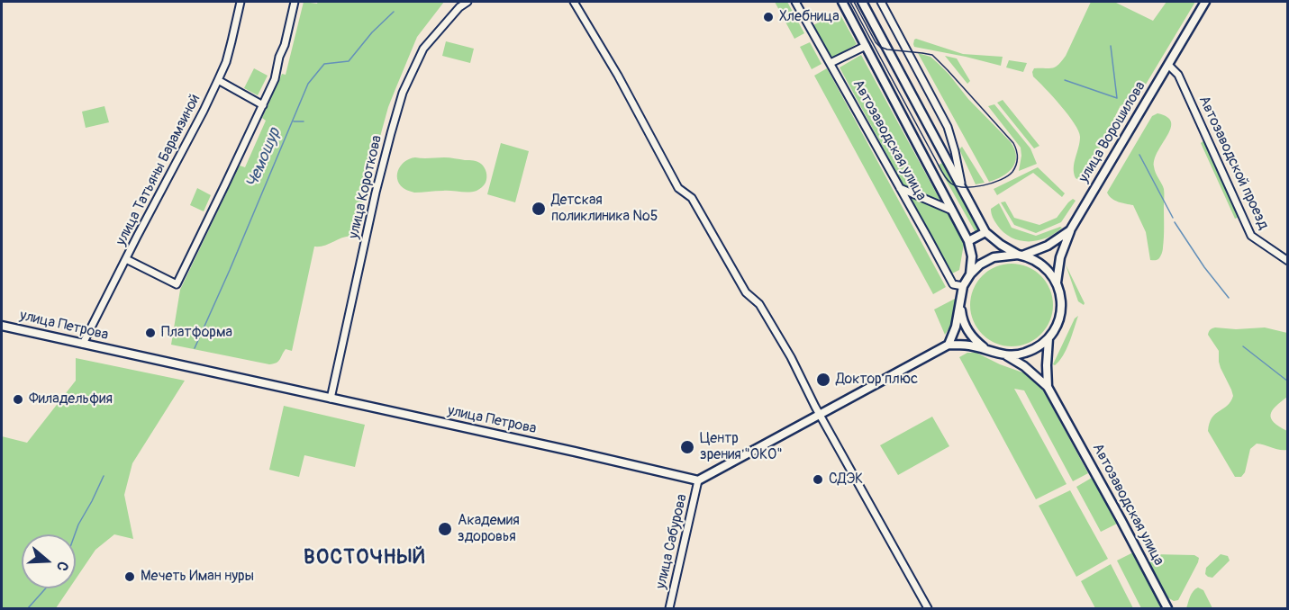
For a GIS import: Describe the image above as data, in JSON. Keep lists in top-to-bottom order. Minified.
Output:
{"streets":{"main road":["улица Ворошилова","Автозаводская улица","улица Петрова"],"street":["Автозаводской проезд","улица Татьяны Барамзиной","улица Короткова","улица Сабурова"]},"crossings":[["улица Ворошилова","Автозаводская улица"],["улица Ворошилова","Автозаводской проезд"],["улица Татьяны Барамзиной","улица Петрова"],["улица Короткова","улица Петрова"],["улица Петрова","улица Сабурова"]],"districts":["ВОСТОЧНЫЙ"],"water":["Чемошур"],"places":["Хлебница","Детская поликлиника №5","Платформа","Доктор плюс","Филадельфия","Центр зрения \"ОКО\"","СДЭК","Академия здоровья","Мечеть Иман нуры"],"north":"right"}
